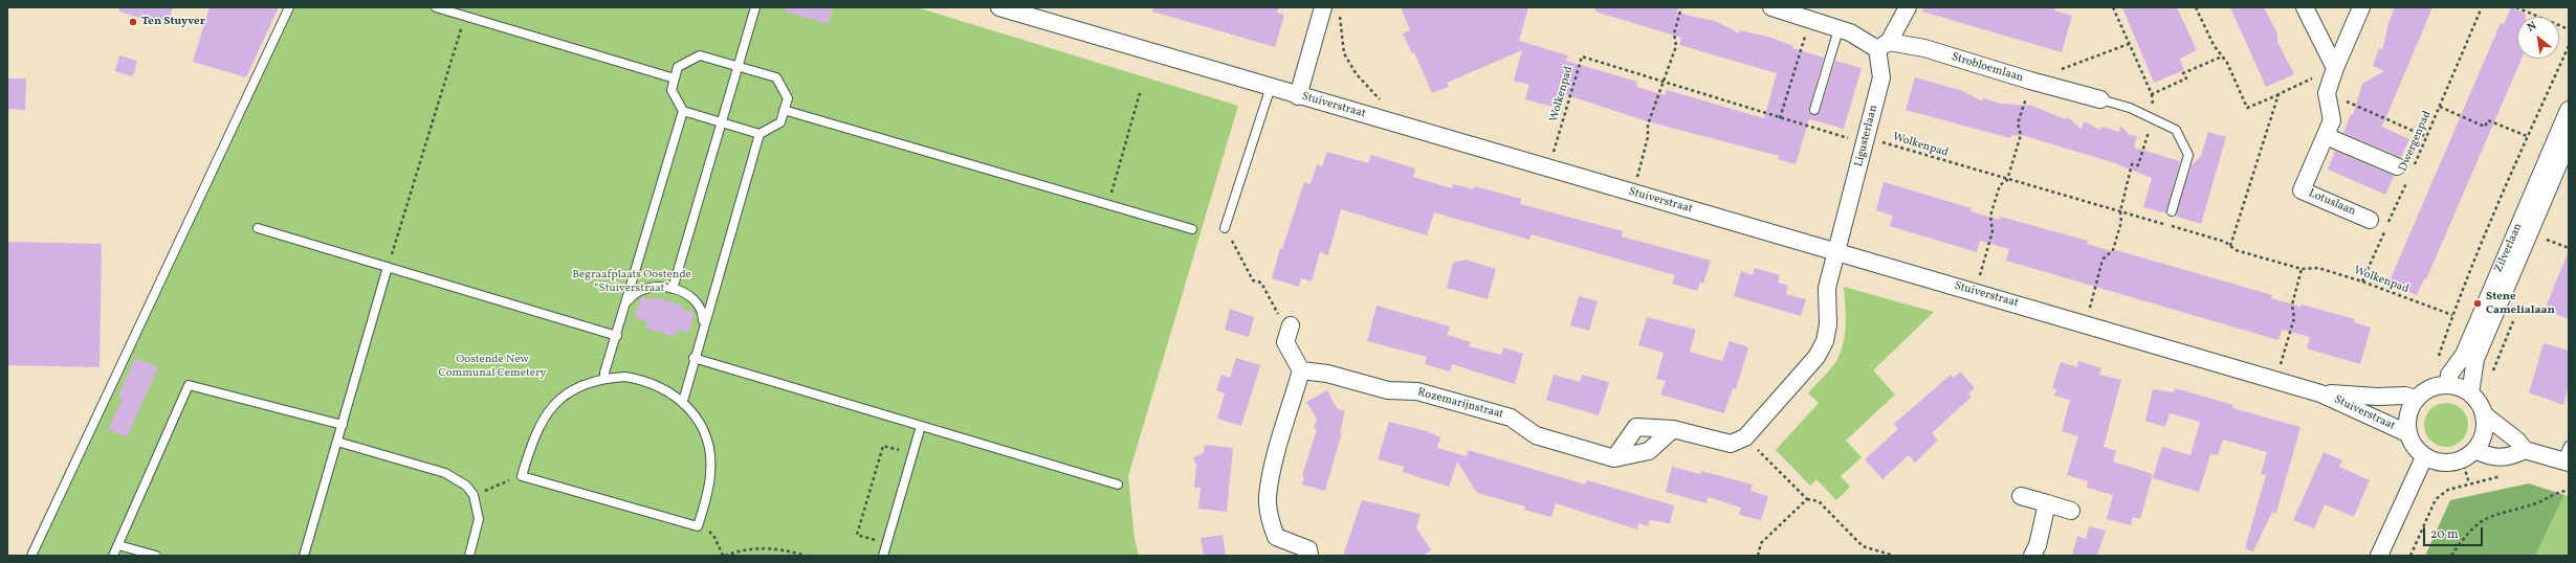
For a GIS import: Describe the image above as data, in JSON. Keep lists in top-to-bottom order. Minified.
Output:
{"streets":{"street":["Strobloemlaan","Stuiverstraat","Ligusterlaan","Lotuslaan","Zilverlaan","Rozemarijnstraat"],"path":["Wolkenpad","Dwergenpad"]},"crossings":[["Strobloemlaan","Ligusterlaan"],["Wolkenpad","Stuiverstraat"],["Wolkenpad","Ligusterlaan"],["Wolkenpad","Dwergenpad"],["Stuiverstraat","Ligusterlaan"],["Stuiverstraat","Zilverlaan"]],"parks":["Begraafplaats Oostende “Stuiverstraat”","Oostende New Communal Cemetery"],"places":["Ten Stuyver","Stene Camelialaan"],"scale_bar":"20 m","north":"top left"}
